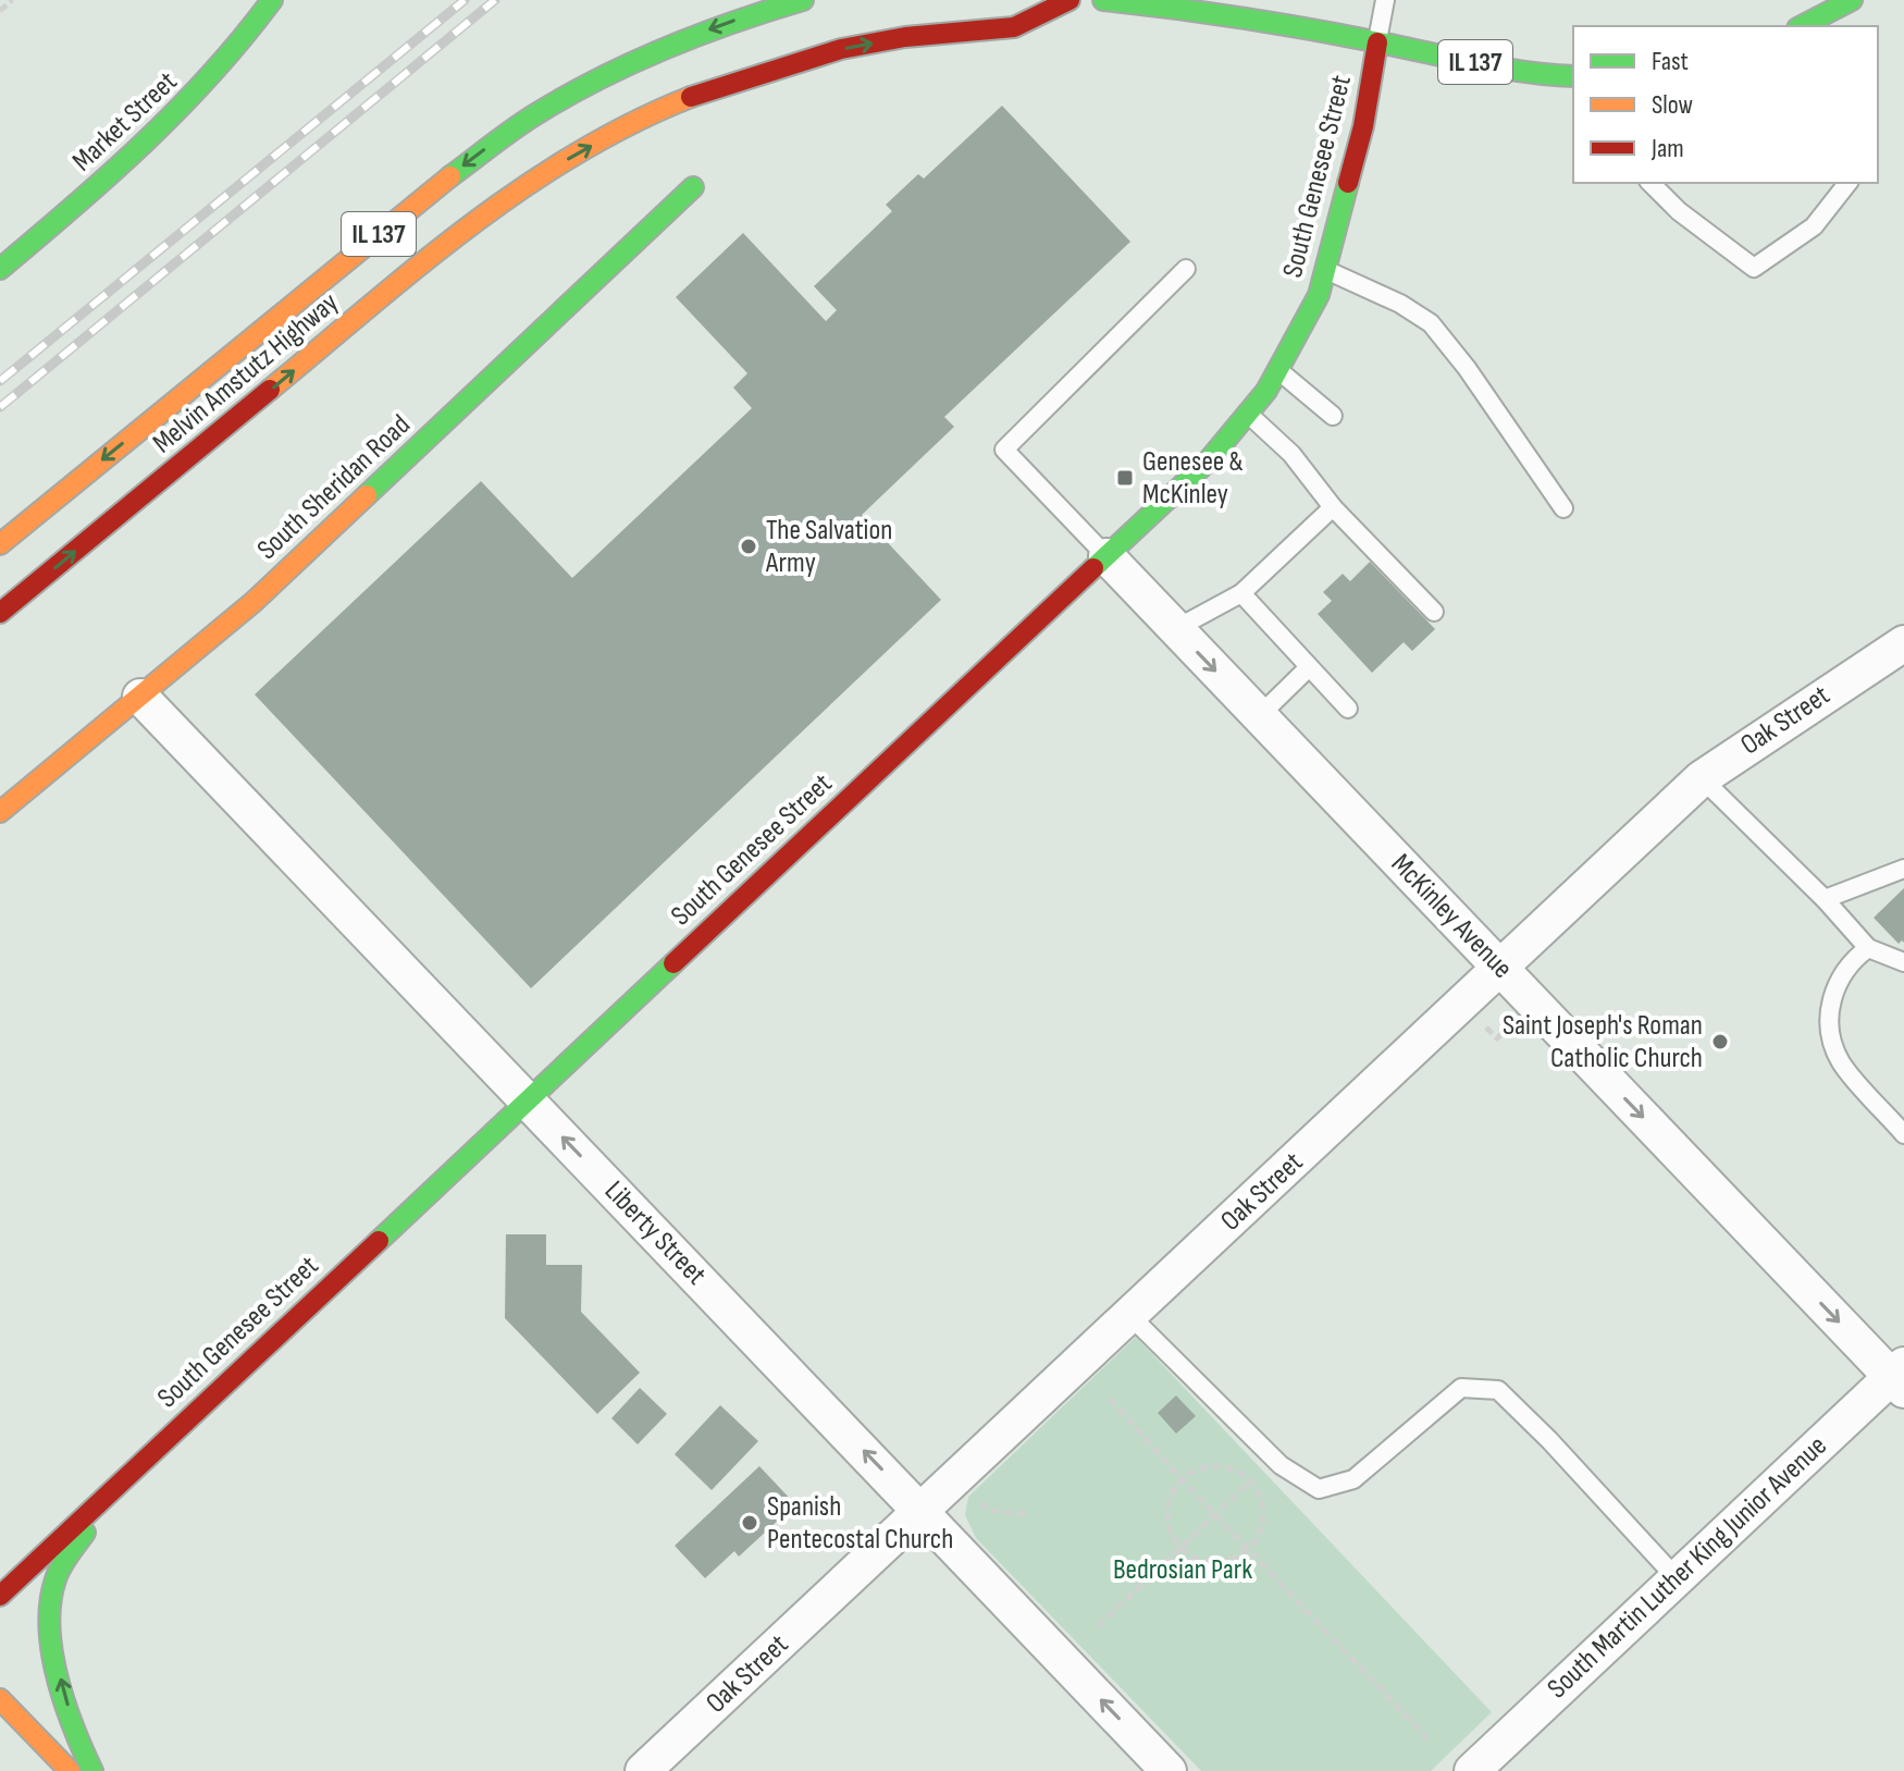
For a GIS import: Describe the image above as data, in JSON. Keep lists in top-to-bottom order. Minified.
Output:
{"streets":{"main road":["IL 137","Market Street","South Genesee Street","Melvin Amstutz Highway","South Sheridan Road"],"street":["Oak Street","McKinley Avenue","Liberty Street","South Martin Luther King Junior Avenue"]},"crossings":[["IL 137","South Genesee Street"],["South Genesee Street","McKinley Avenue"],["South Genesee Street","Liberty Street"],["South Sheridan Road","Liberty Street"],["Oak Street","McKinley Avenue"],["Oak Street","Liberty Street"],["McKinley Avenue","South Martin Luther King Junior Avenue"]],"one_way":["McKinley Avenue","Liberty Street"],"parks":["Bedrosian Park"],"places":{"transit":["Genesee & McKinley"],"other":["The Salvation Army","Saint Joseph's Roman Catholic Church","Spanish Pentecostal Church"]},"legend":["Fast","Slow","Jam"]}
